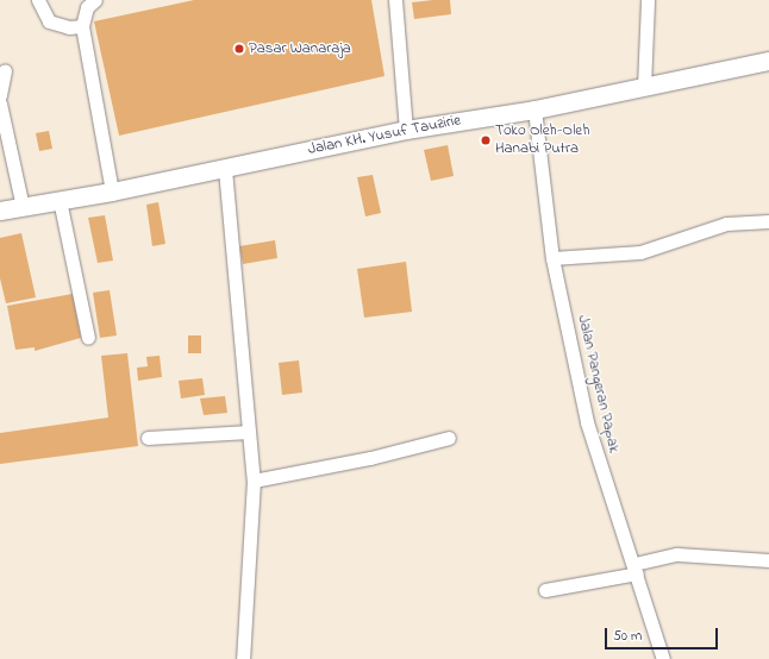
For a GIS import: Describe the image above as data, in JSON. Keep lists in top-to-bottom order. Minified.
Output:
{"streets":{"main road":["Jalan KH. Yusuf Tauzirie"],"street":["Jalan Pangeran Papak"]},"crossings":[["Jalan KH. Yusuf Tauzirie","Jalan Pangeran Papak"]],"places":["Pasar Wanaraja","Toko Oleh-Oleh Hanabi Putra"],"scale_bar":"50 m"}
